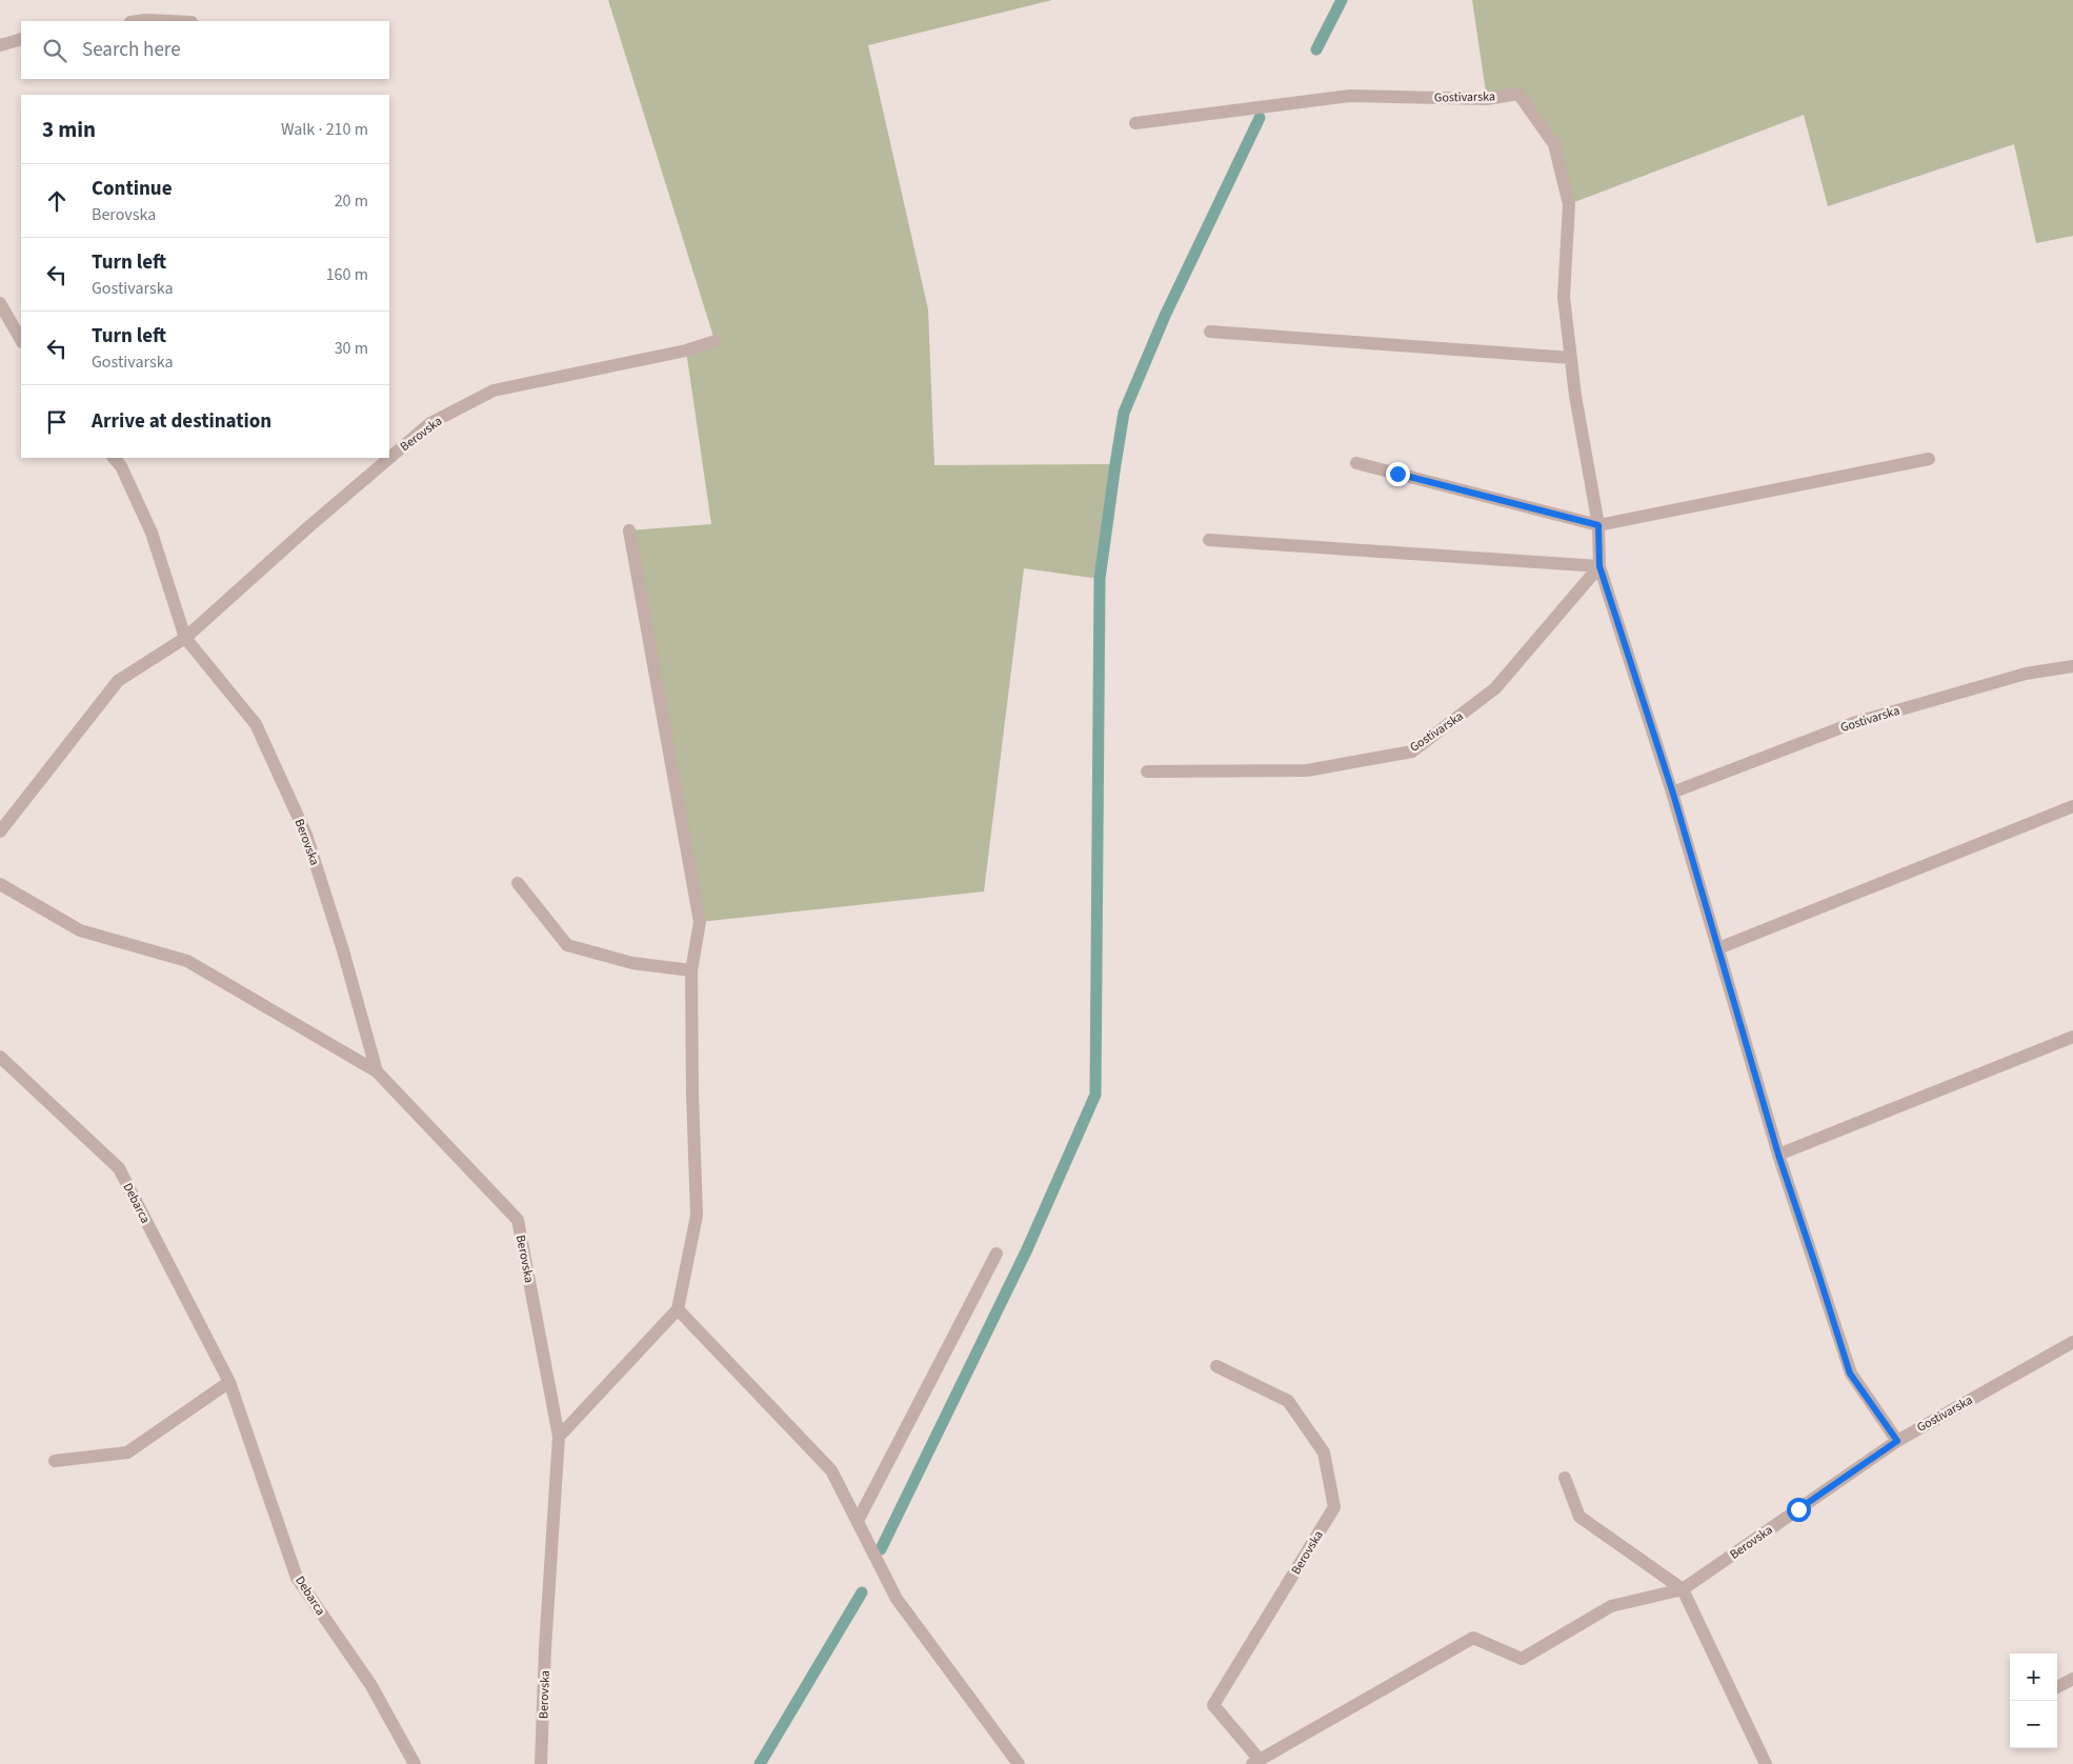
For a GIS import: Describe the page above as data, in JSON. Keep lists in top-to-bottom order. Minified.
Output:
{"streets":{"street":["Gostivarska","Berovska","Debarca"]},"crossings":[["Gostivarska","Berovska"]],"page":{"search":"Search here","heading":["3 min","Walk · 210 m"],"list":[["Continue","Berovska","20 m"],["Turn left","Gostivarska","160 m"],["Turn left","Gostivarska","30 m"],"Arrive at destination"],"map_buttons":["+","−"]}}
